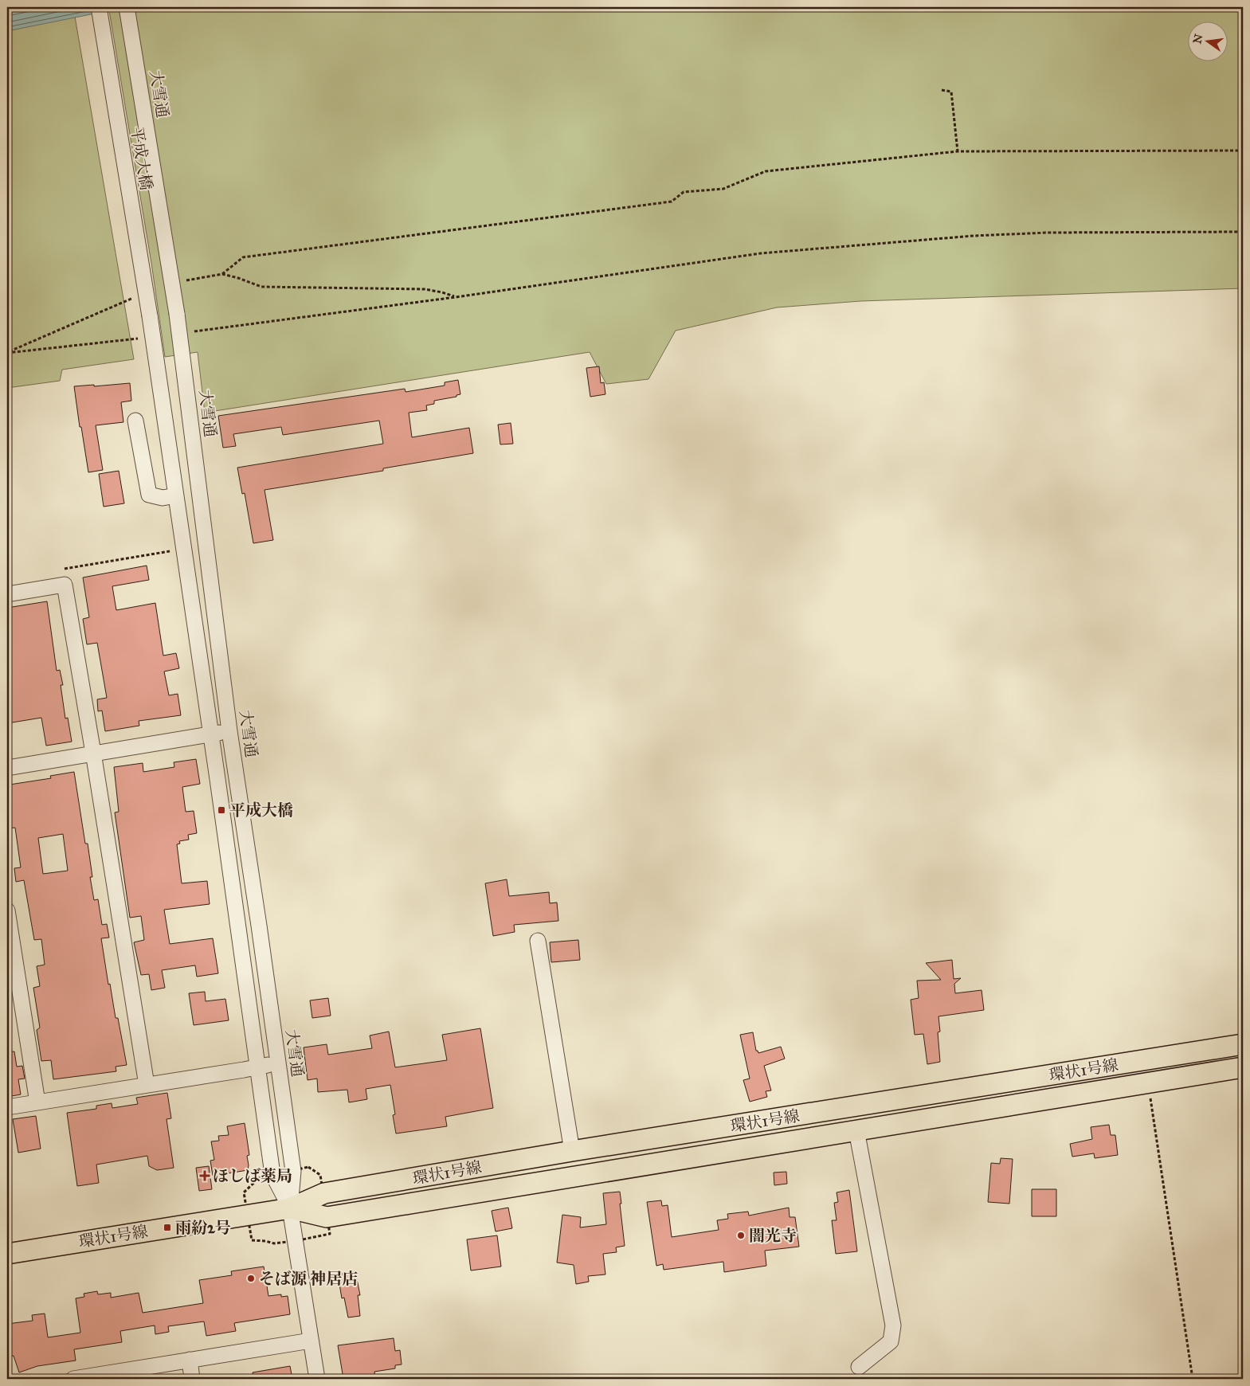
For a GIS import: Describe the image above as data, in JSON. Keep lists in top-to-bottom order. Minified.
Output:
{"streets":{"main road":["環状1号線"],"street":["大雪通","平成大橋"]},"crossings":[["大雪通","環状1号線"]],"places":{"transit":["平成大橋","雨紛2号"],"health":["ほしば薬局"],"other":["闇光寺","そば源 神居店"]},"north":"left"}
